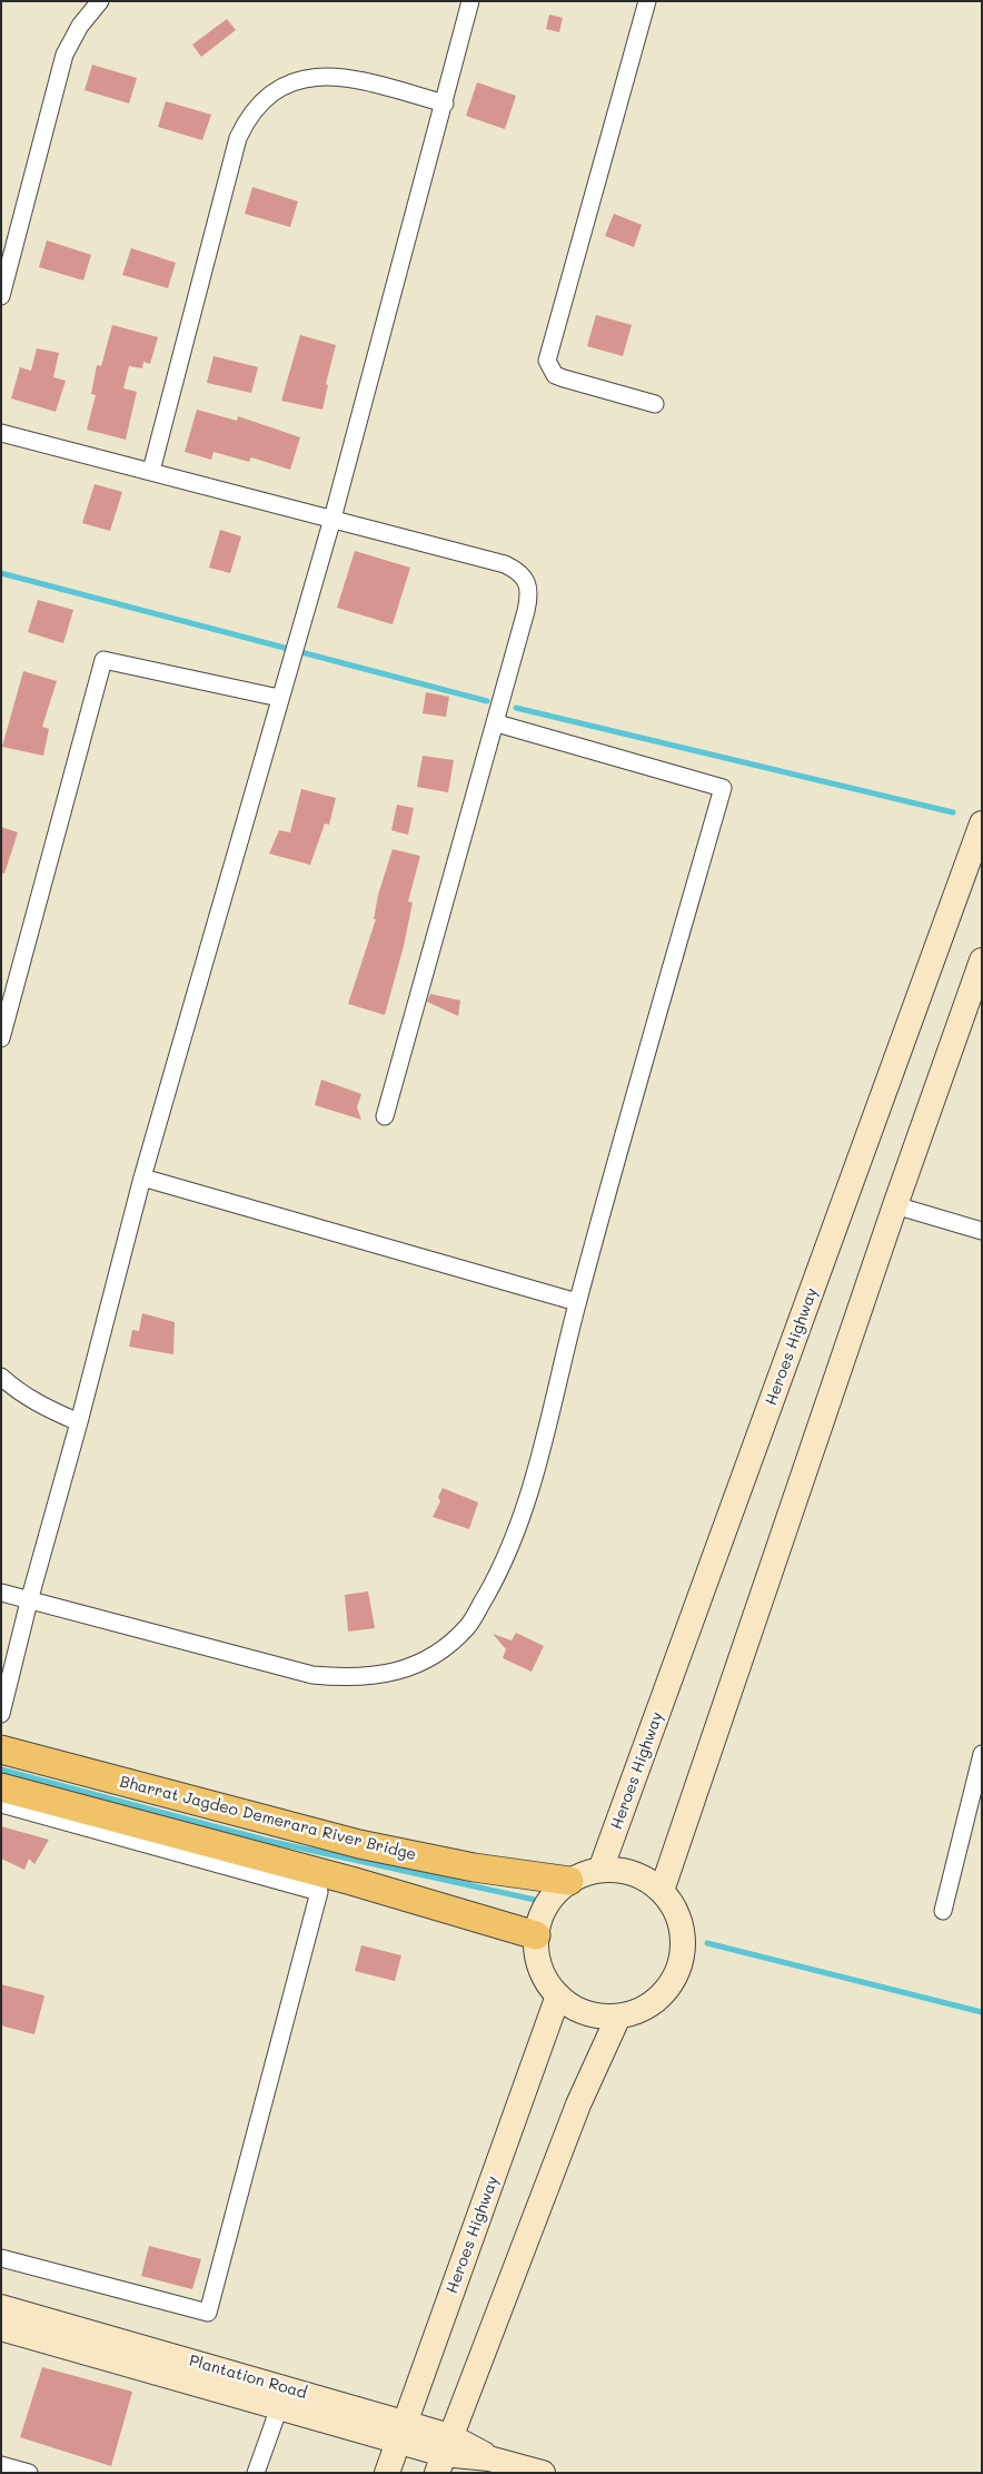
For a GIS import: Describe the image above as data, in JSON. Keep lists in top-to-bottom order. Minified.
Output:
{"streets":{"main road":["Heroes Highway","Bharrat Jagdeo Demerara River Bridge","Plantation Road"]},"crossings":[["Heroes Highway","Bharrat Jagdeo Demerara River Bridge"],["Heroes Highway","Plantation Road"]]}
